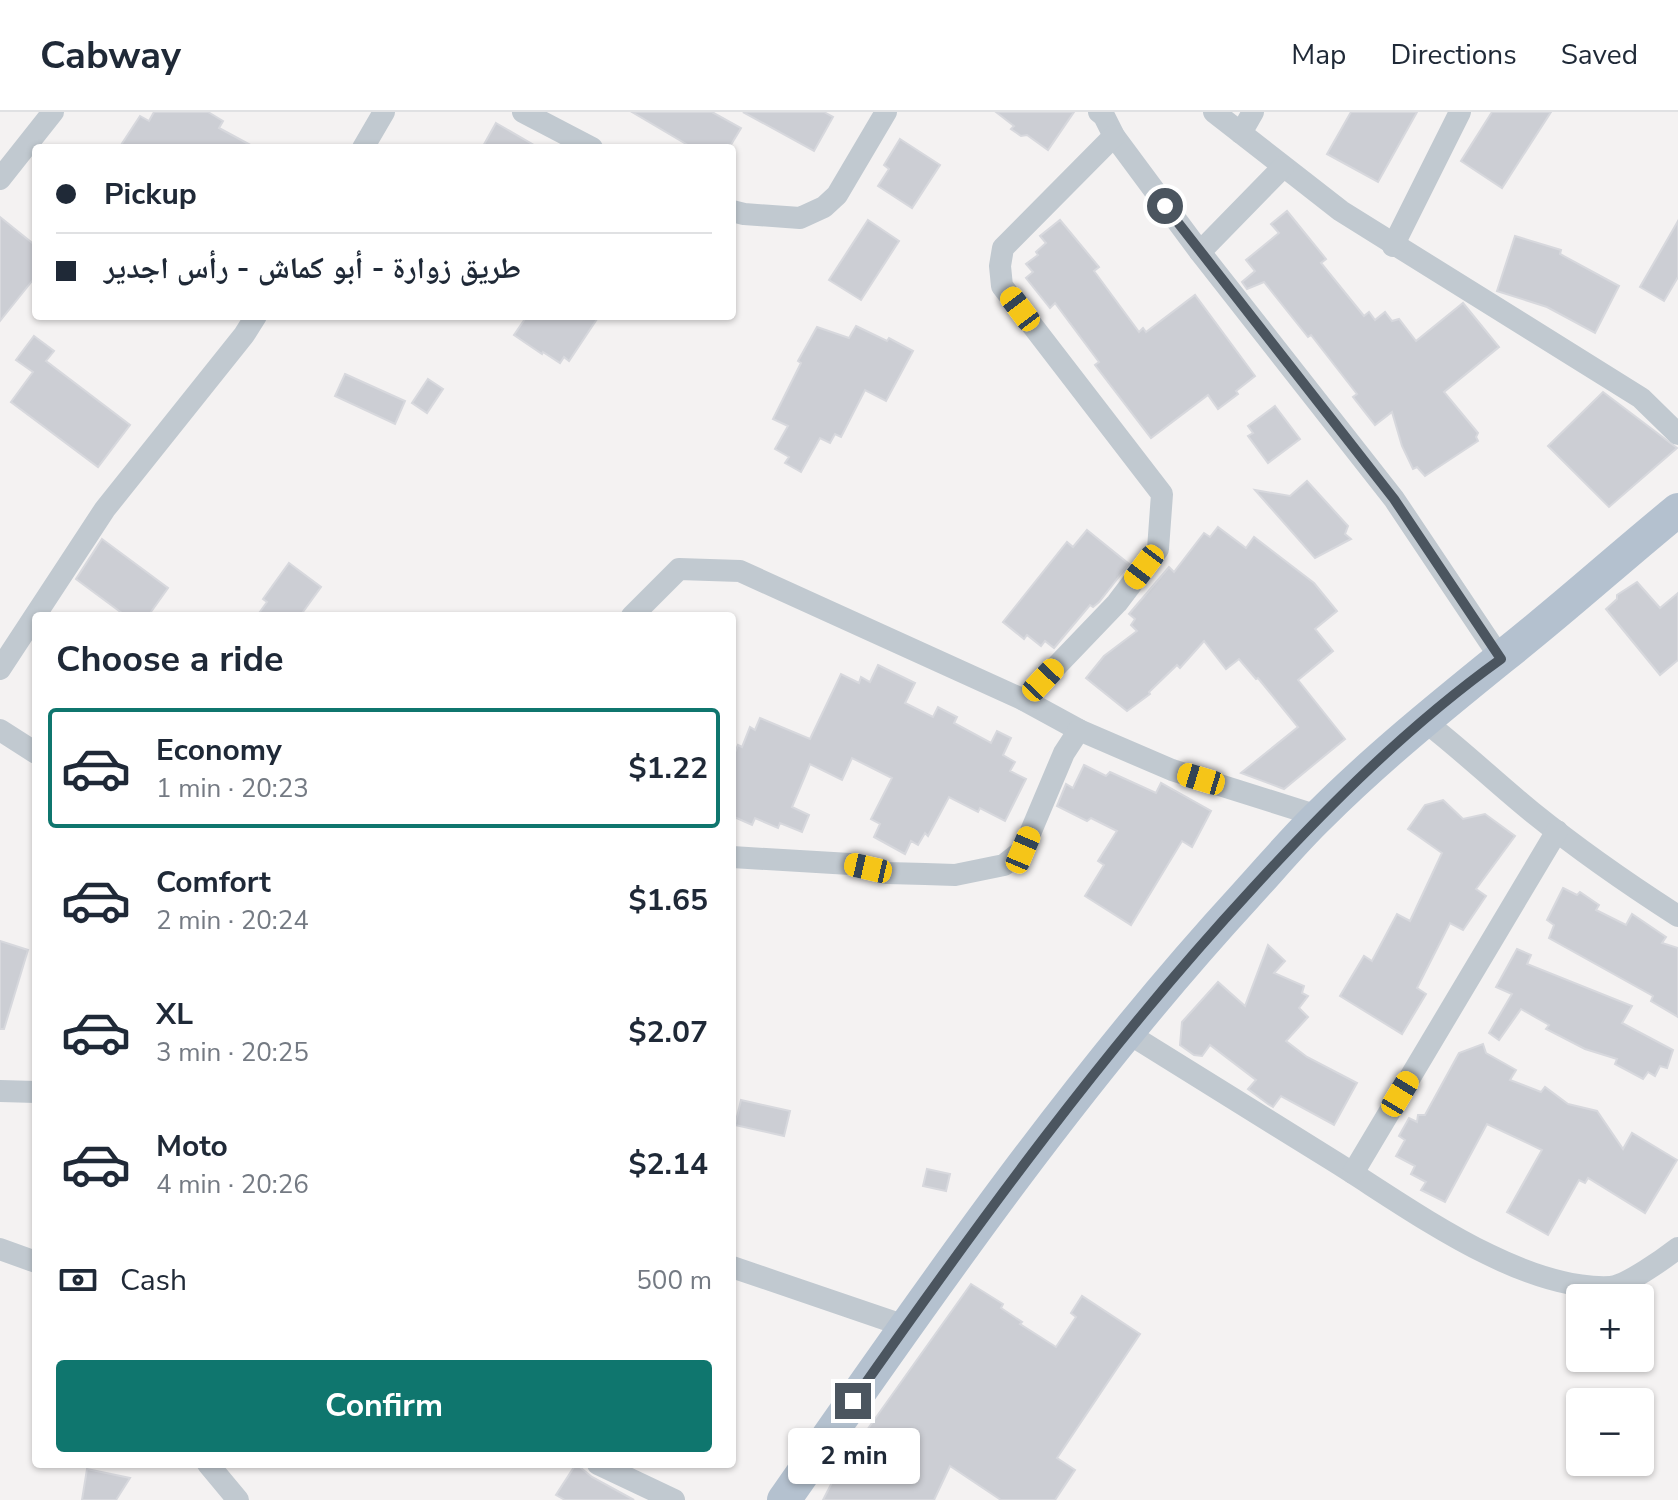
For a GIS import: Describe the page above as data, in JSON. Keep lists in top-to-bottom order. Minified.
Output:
{"page":{"header":"Cabway","nav":["Map","Directions","Saved"],"banner":["Pickup","طريق زوارة - أبو كماش - رأس اجدير"],"heading":"Choose a ride","list":[{"name":"Economy","note":"1 min · 20:23","value":"$1.22"},{"name":"Comfort","note":"2 min · 20:24","value":"$1.65"},{"name":"XL","note":"3 min · 20:25","value":"$2.07"},{"name":"Moto","note":"4 min · 20:26","value":"$2.14"}],"pay":["Cash","500 m"],"map_buttons":["+","−"],"buttons":"Confirm","bubble":"2 min"}}
